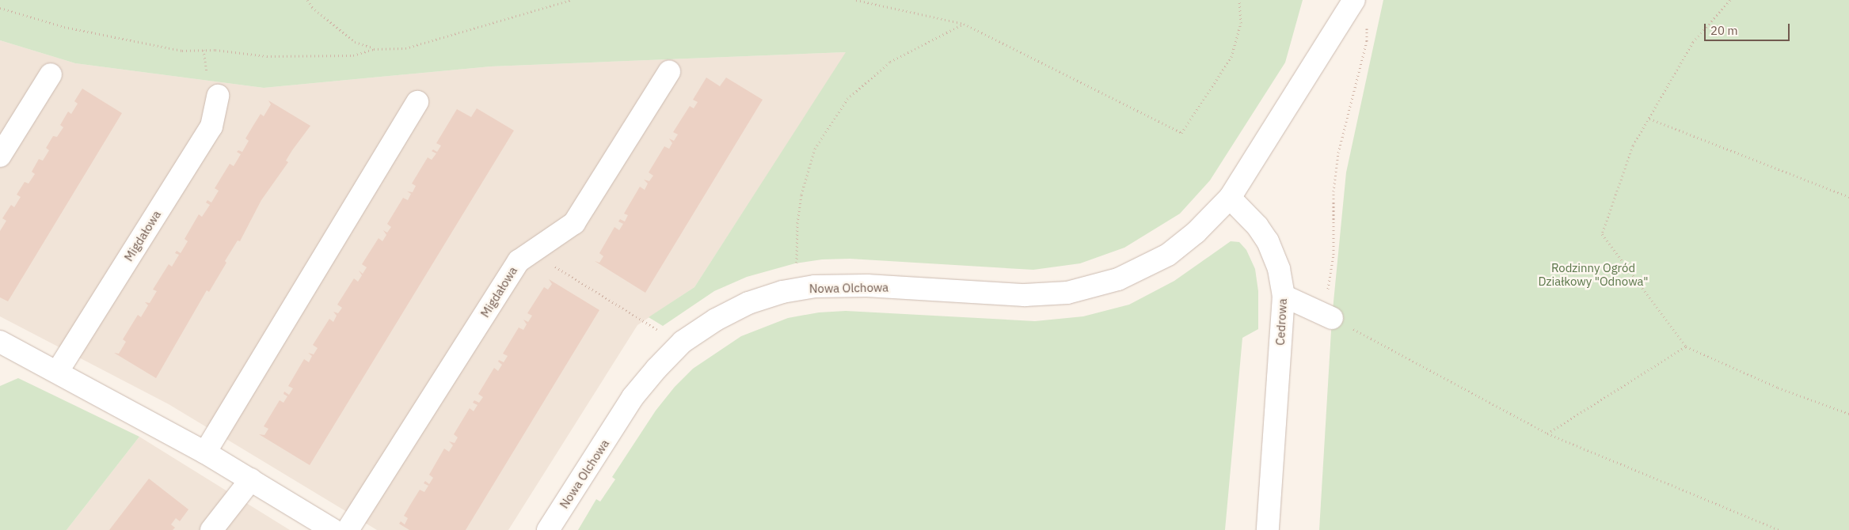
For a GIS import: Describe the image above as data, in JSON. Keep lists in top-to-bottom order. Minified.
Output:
{"streets":{"street":["Migdałowa","Nowa Olchowa","Cedrowa"]},"crossings":[["Nowa Olchowa","Cedrowa"]],"parks":["Rodzinny Ogród Działkowy \"Odnowa\""],"scale_bar":"20 m"}
